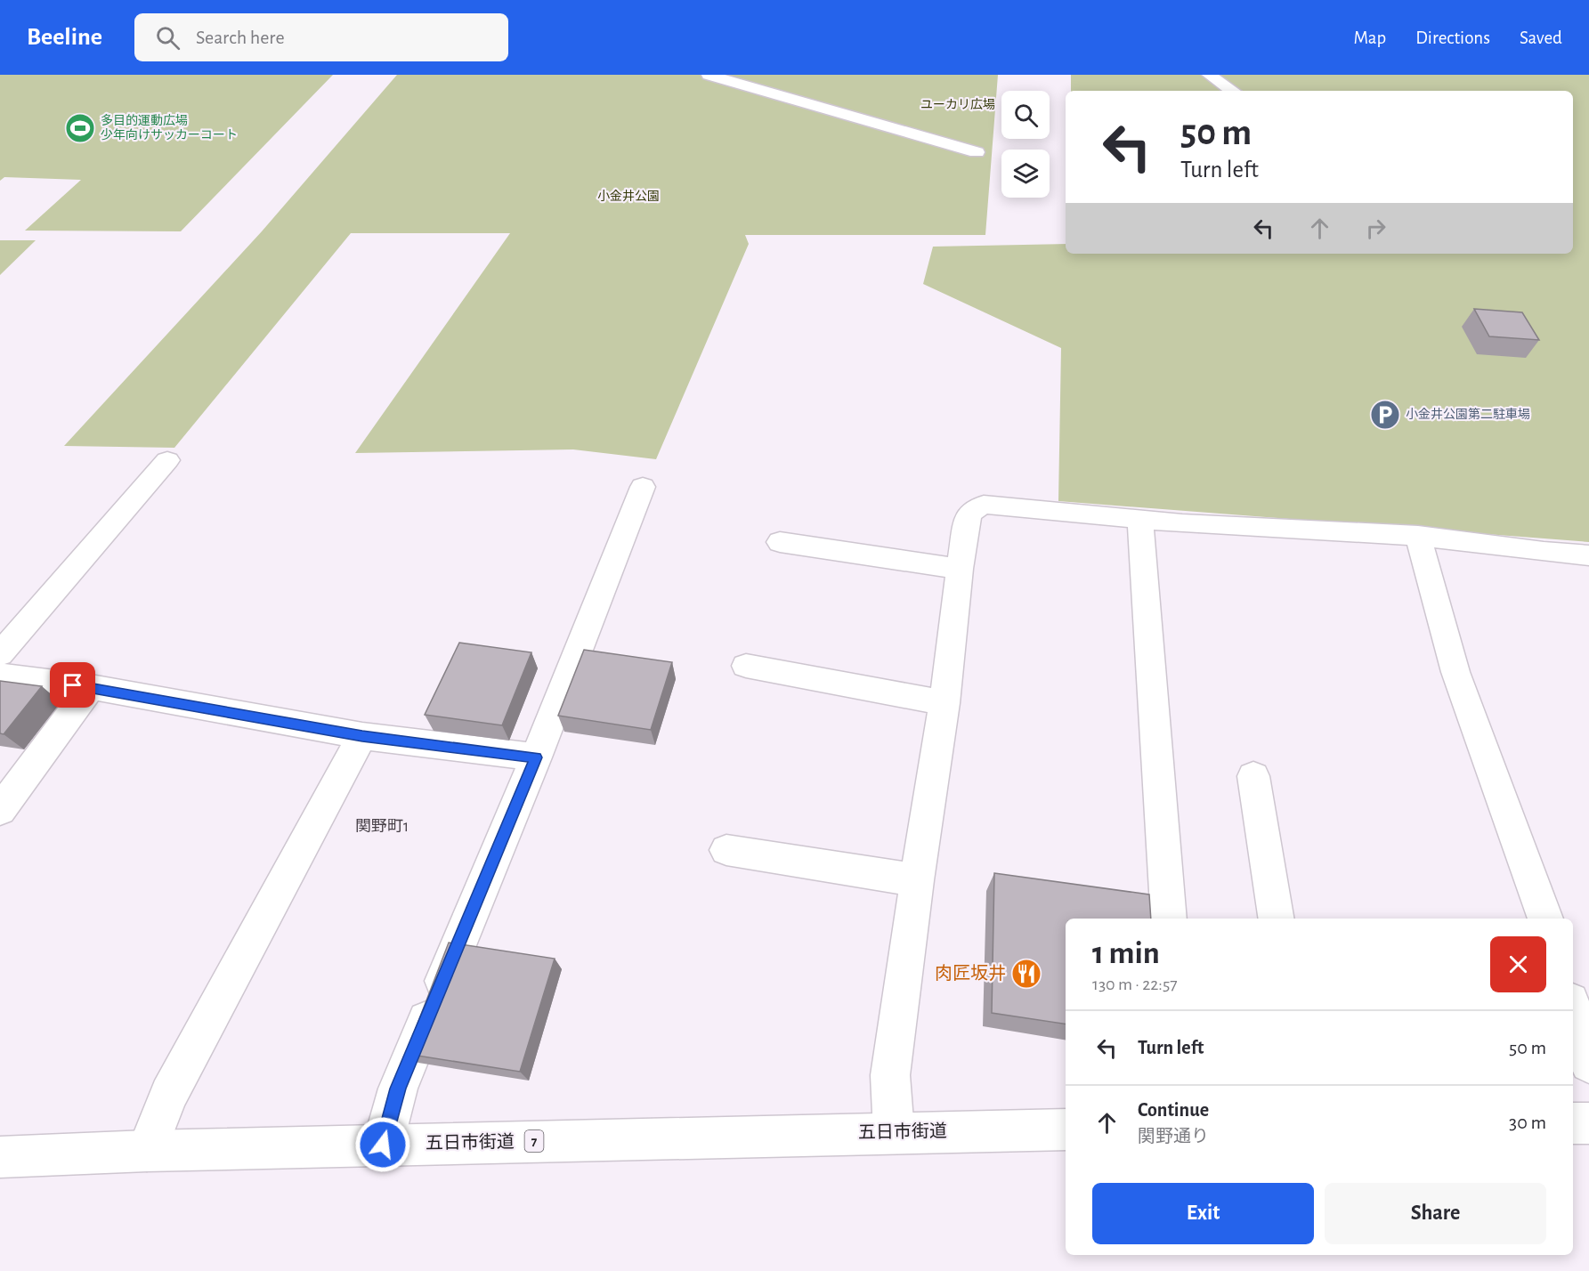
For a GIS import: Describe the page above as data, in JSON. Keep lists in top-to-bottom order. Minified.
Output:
{"streets":{"street":["五日市街道","7"]},"districts":["関野町1"],"parks":["ユーカリ広場","小金井公園"],"places":{"sports":["多目的運動広場 少年向けサッカーコート"],"parking":["小金井公園第二駐車場"],"restaurant":["肉匠坂井"]},"page":{"header":"Beeline","search":"Search here","nav":["Map","Directions","Saved"],"turn":["50 m","Turn left"],"heading":["1 min","130 m · 22:57"],"list":[{"name":"Turn left","value":"50 m"},{"name":"Continue","note":"関野通り","value":"30 m"}],"buttons":["Exit","Share"]}}
